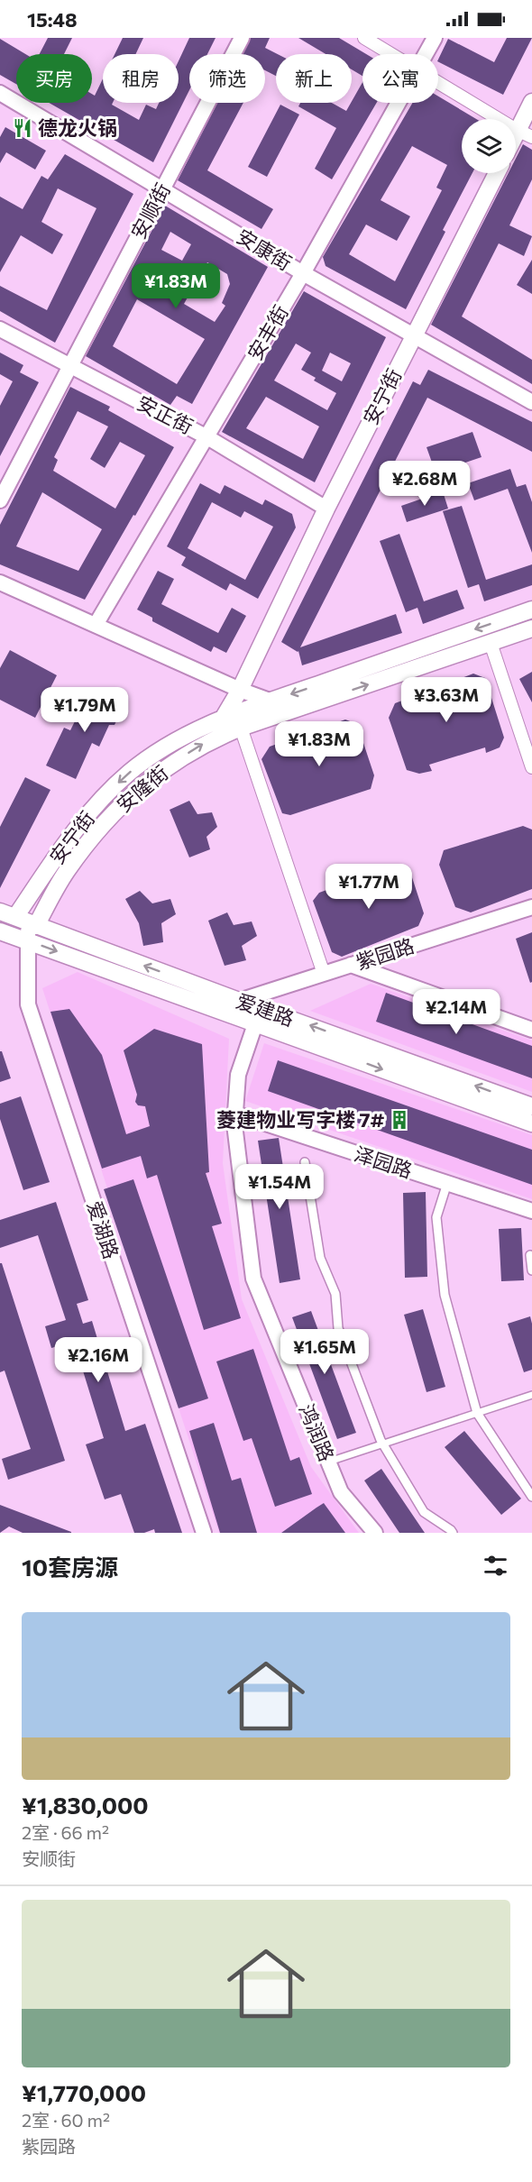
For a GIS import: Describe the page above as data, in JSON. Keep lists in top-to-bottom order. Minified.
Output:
{"streets":{"main road":["安宁街","安隆街","爱建路"],"street":["安顺街","安康街","安丰街","安正街","紫园路","泽园路","爱湖路","鸿润路"]},"crossings":[["安顺街","安康街"],["安顺街","安正街"],["安康街","安丰街"],["安康街","安宁街"],["安丰街","安正街"],["安宁街","安正街"],["安宁街","安隆街"],["安宁街","爱建路"],["安宁街","爱湖路"],["安隆街","爱建路"],["安隆街","爱湖路"],["紫园路","爱建路"],["爱建路","爱湖路"],["爱建路","鸿润路"],["泽园路","鸿润路"]],"places":{"restaurant":["德龙火锅"],"building":["菱建物业写字楼 7#"]},"page":{"status":"15:48","chip":["买房","租房","筛选","新上","公寓"],"price":["¥1.83M","¥2.68M","¥3.63M","¥1.79M","¥1.83M","¥1.77M","¥2.14M","¥1.54M","¥1.65M","¥2.16M"],"heading":"10套房源","list":[{"name":"¥1,830,000","note":"2室 · 66 m² · 安顺街"},{"name":"¥1,770,000","note":"2室 · 60 m² · 紫园路"}]}}
